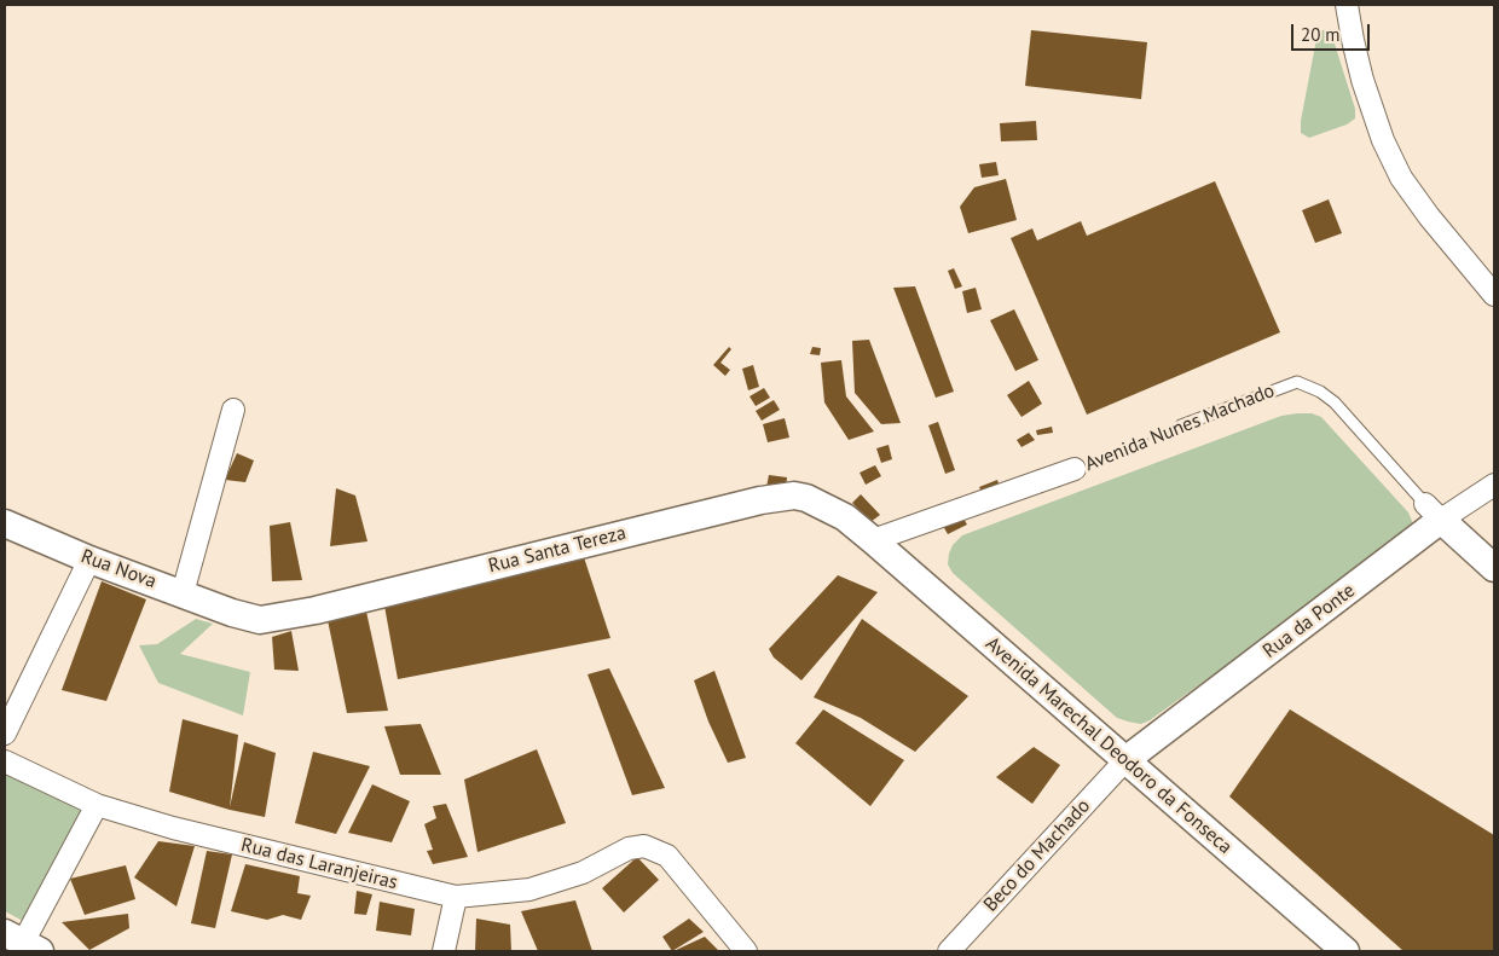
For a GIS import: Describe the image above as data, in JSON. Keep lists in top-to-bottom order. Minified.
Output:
{"streets":{"street":["Avenida Nunes Machado","Rua Santa Tereza","Rua Nova","Rua da Ponte","Avenida Marechal Deodoro da Fonseca","Beco do Machado","Rua das Laranjeiras"]},"crossings":[["Avenida Nunes Machado","Rua Santa Tereza"],["Avenida Nunes Machado","Rua da Ponte"],["Avenida Nunes Machado","Avenida Marechal Deodoro da Fonseca"],["Rua Santa Tereza","Rua Nova"],["Rua Santa Tereza","Avenida Marechal Deodoro da Fonseca"],["Rua da Ponte","Avenida Marechal Deodoro da Fonseca"],["Rua da Ponte","Beco do Machado"],["Avenida Marechal Deodoro da Fonseca","Beco do Machado"]],"scale_bar":"20 m"}
